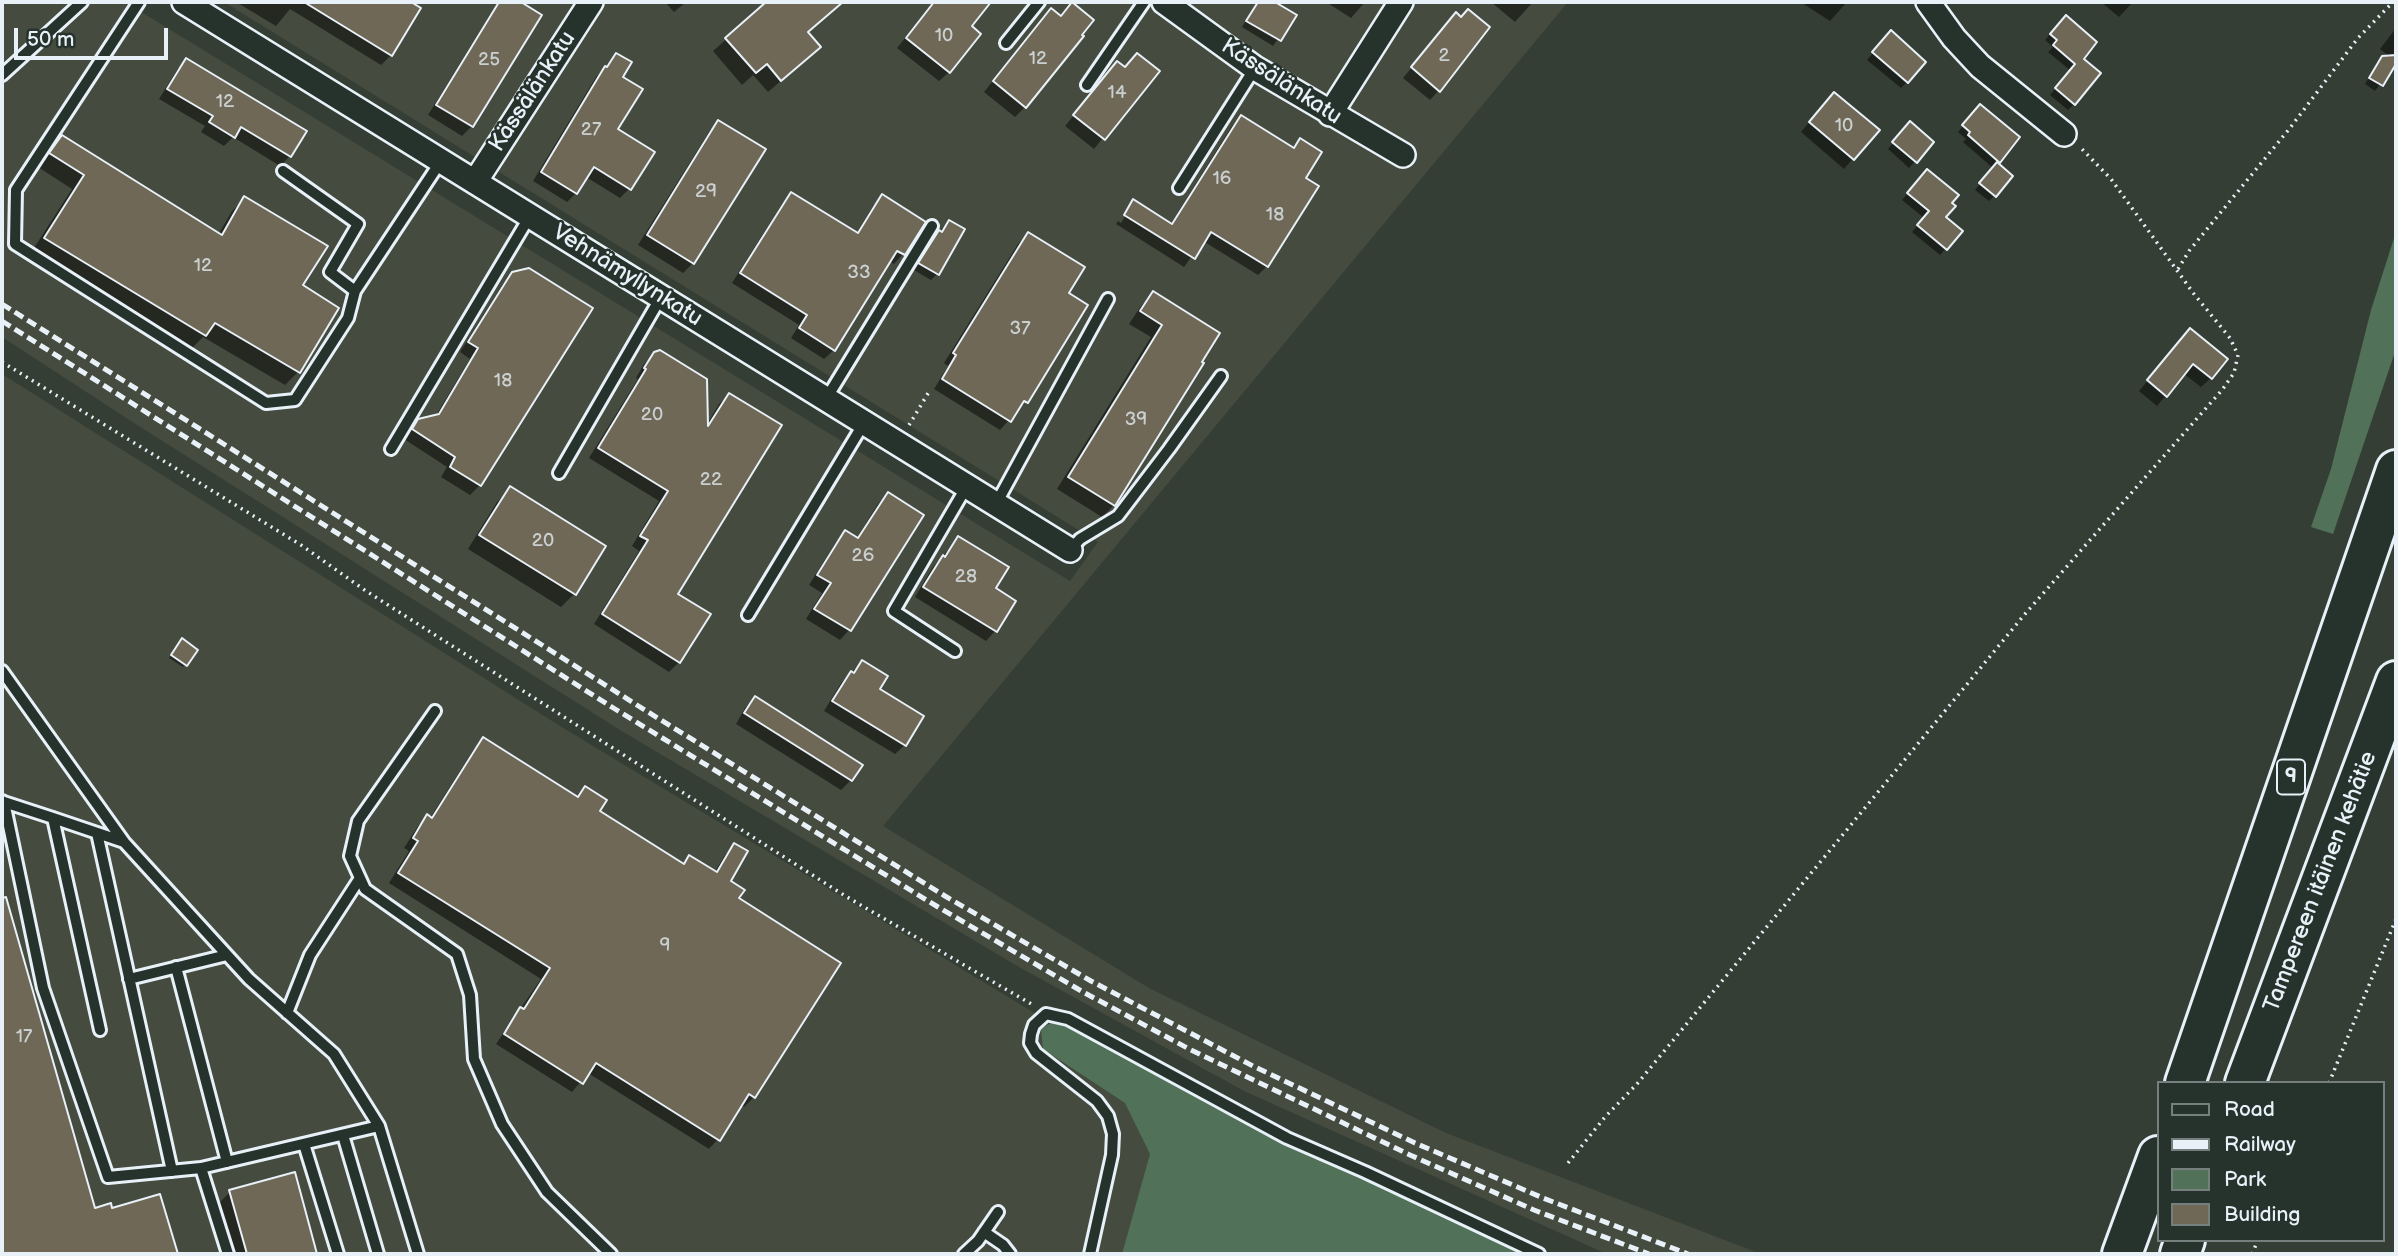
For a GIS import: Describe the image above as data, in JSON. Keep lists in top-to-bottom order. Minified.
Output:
{"streets":{"highway":["9","Tampereen itäinen kehätie"],"street":["Kässälänkatu","Vehnämyllynkatu"]},"crossings":[["Kässälänkatu","Vehnämyllynkatu"]],"house_numbers":["10","2","12","25","14","12","10","27","16","29","18","12","33","37","18","20","39","22","20","26","28","9","17"],"legend":["Road","Railway","Park","Building"],"scale_bar":"50 m"}
